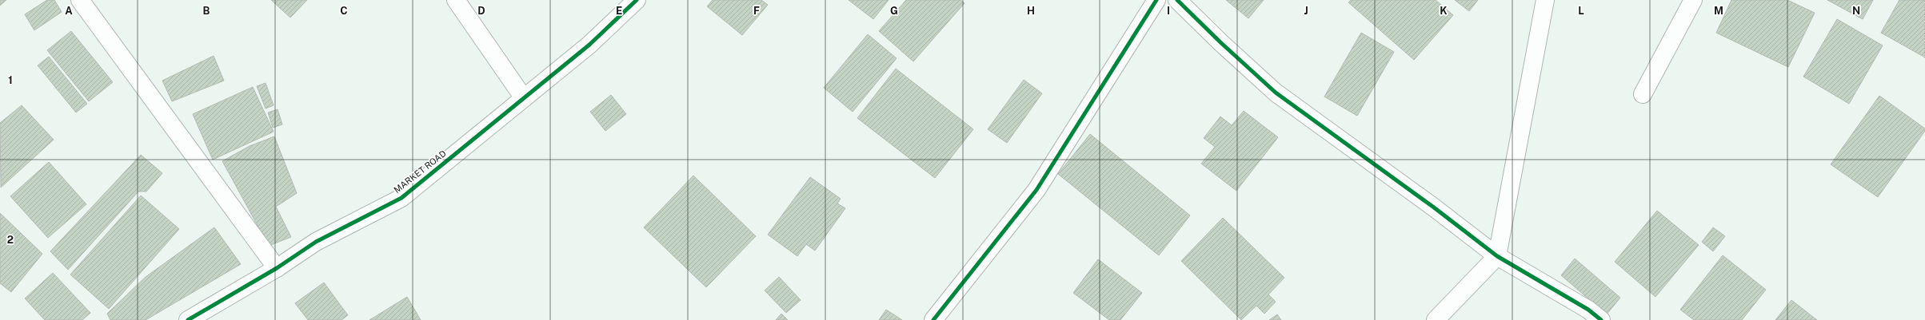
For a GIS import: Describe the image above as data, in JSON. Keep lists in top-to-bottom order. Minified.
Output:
{"streets":{"street":["MARKET ROAD"]},"grid":{"columns":["A","B","C","D","E","F","G","H","I","J","K","L","M","N"],"rows":["1","2"]}}
